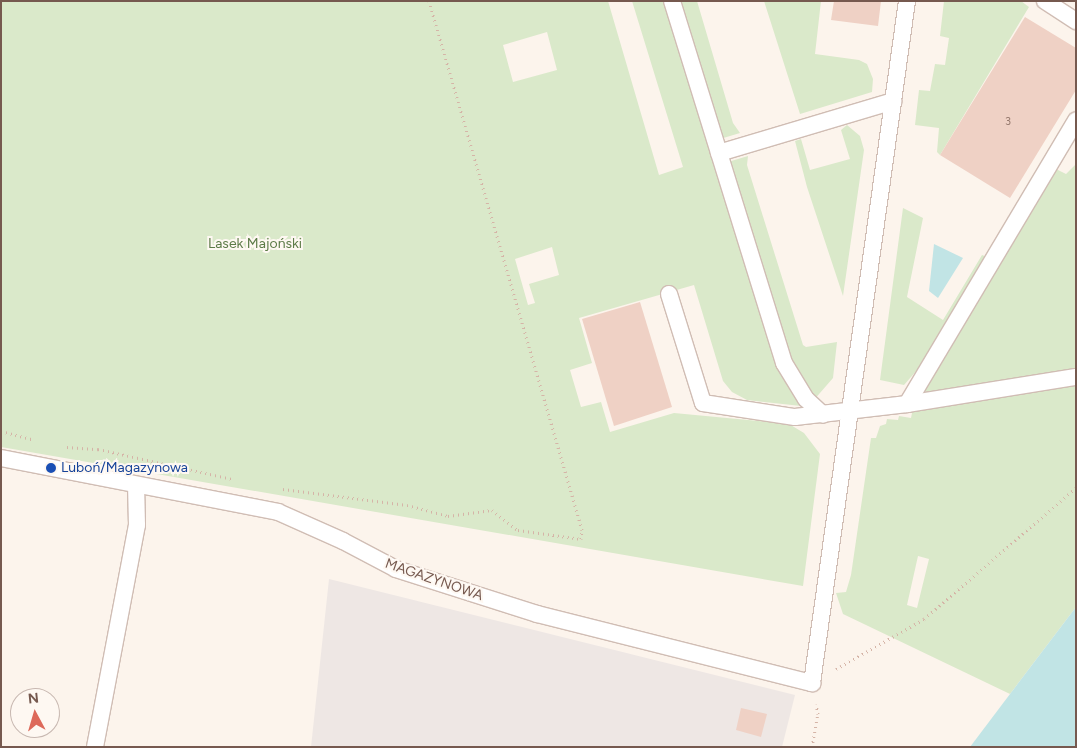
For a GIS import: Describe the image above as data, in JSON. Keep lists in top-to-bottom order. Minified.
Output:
{"streets":{"lane":["MAGAZYNOWA"]},"parks":["Lasek Majoński"],"places":["Luboń/Magazynowa"],"house_numbers":["3"],"north":"top"}
